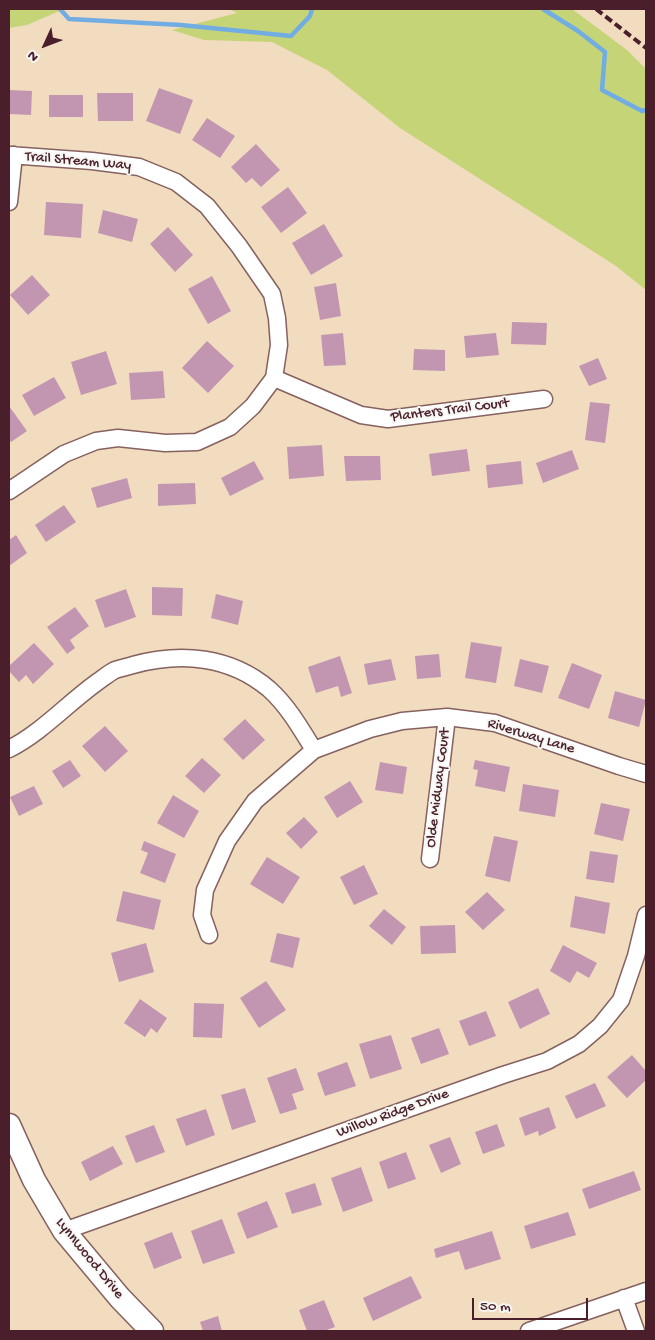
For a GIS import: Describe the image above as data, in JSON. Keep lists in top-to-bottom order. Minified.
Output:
{"streets":{"street":["Trail Stream Way","Planters Trail Court","Riverway Lane","Olde Midway Court","Willow Ridge Drive","Lynnwood Drive"]},"crossings":[["Trail Stream Way","Planters Trail Court"],["Riverway Lane","Olde Midway Court"],["Willow Ridge Drive","Lynnwood Drive"]],"scale_bar":"50 m","north":"bottom left"}
